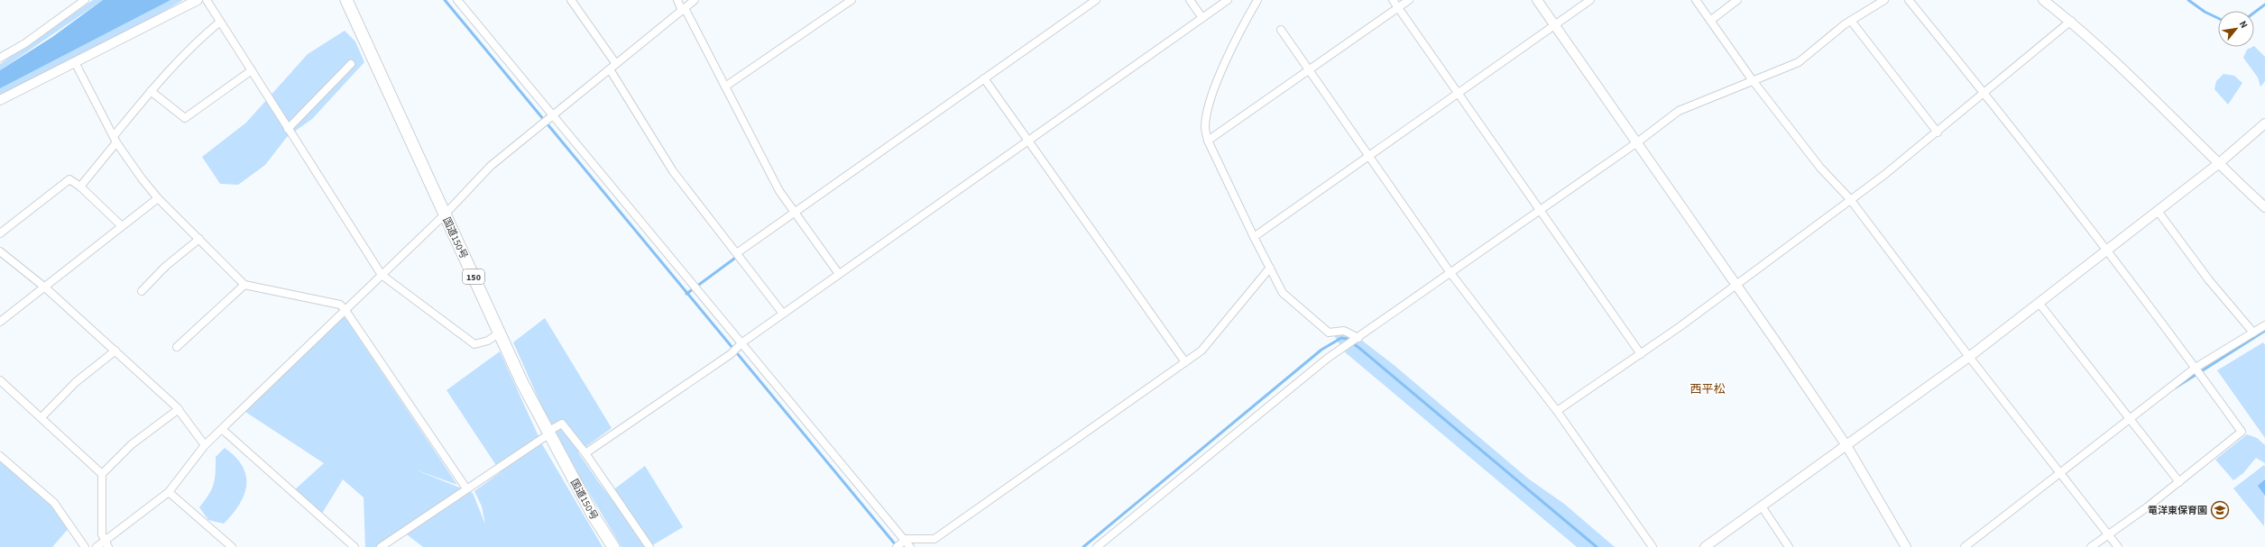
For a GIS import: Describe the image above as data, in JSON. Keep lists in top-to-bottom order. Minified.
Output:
{"streets":{"highway":["国道150号","150"]},"districts":["西平松"],"places":{"school or university":["竜洋東保育園"]},"north":"top right"}
